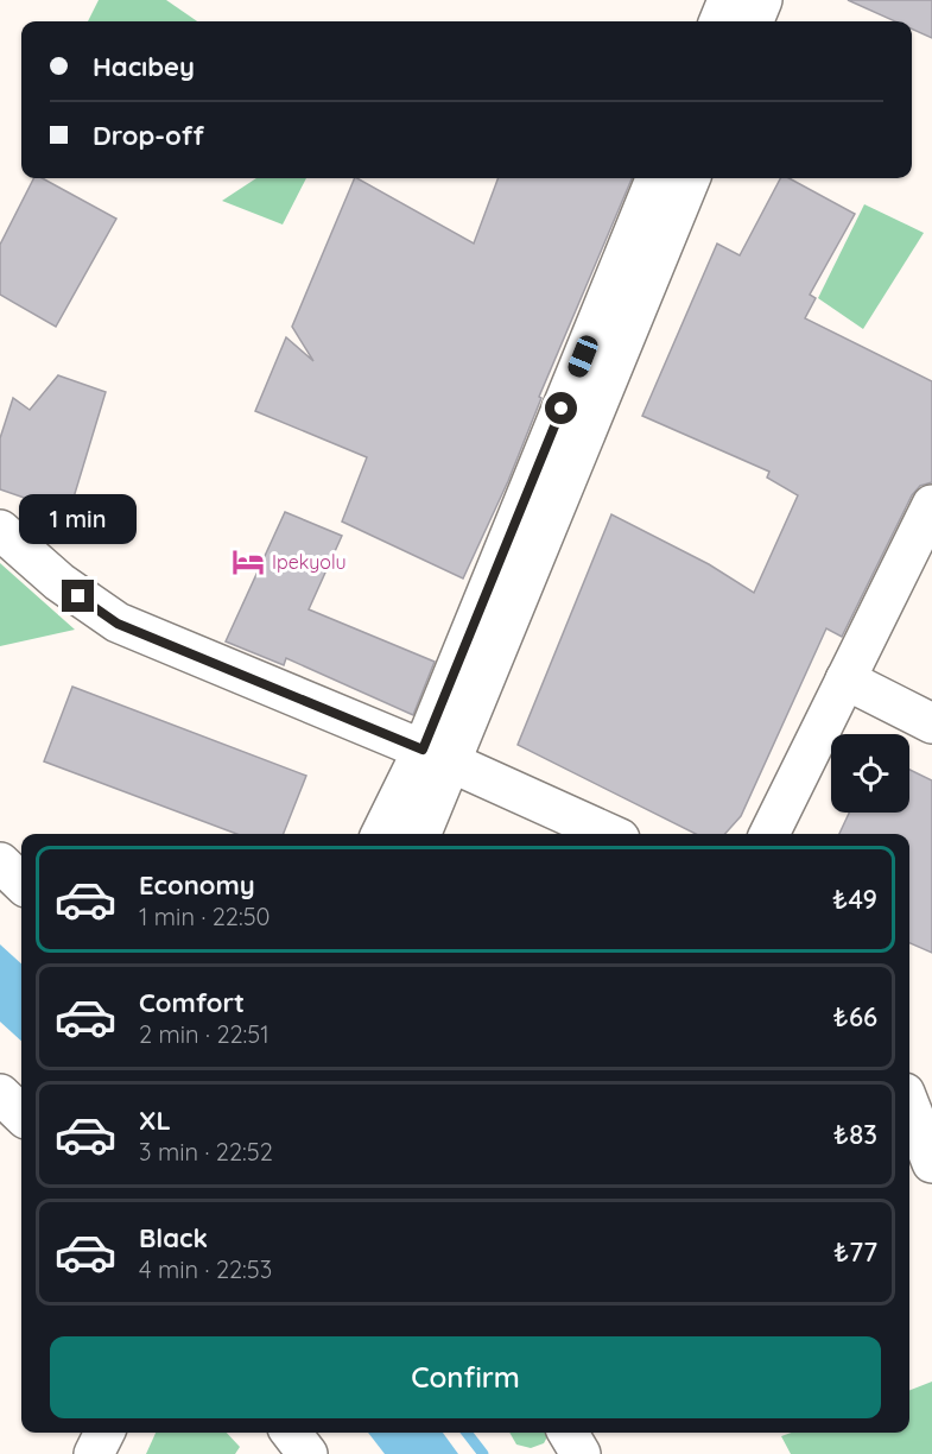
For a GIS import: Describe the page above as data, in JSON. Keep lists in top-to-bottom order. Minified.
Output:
{"places":{"hotel":["Ipekyolu"]},"page":{"banner":["Hacıbey","Drop-off"],"bubble":"1 min","list":[{"name":"Economy","note":"1 min · 22:50","value":"₺49"},{"name":"Comfort","note":"2 min · 22:51","value":"₺66"},{"name":"XL","note":"3 min · 22:52","value":"₺83"},{"name":"Black","note":"4 min · 22:53","value":"₺77"}],"buttons":"Confirm"}}
